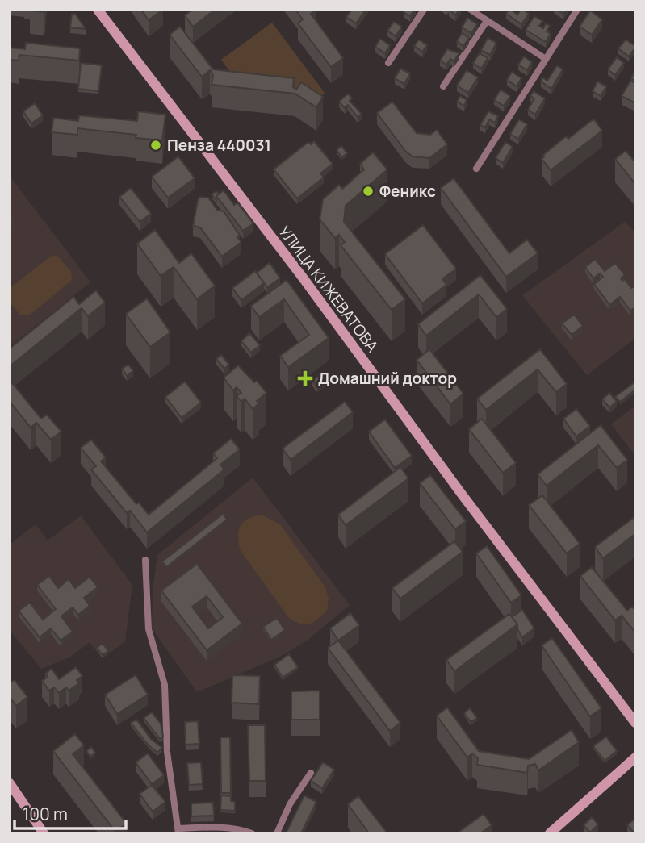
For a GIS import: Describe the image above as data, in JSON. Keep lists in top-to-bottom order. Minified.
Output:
{"streets":{"main road":["УЛИЦА КИЖЕВАТОВА"]},"places":{"other":["Пенза 440031","Феникс"],"health":["Домашний доктор"]},"scale_bar":"100 m"}
